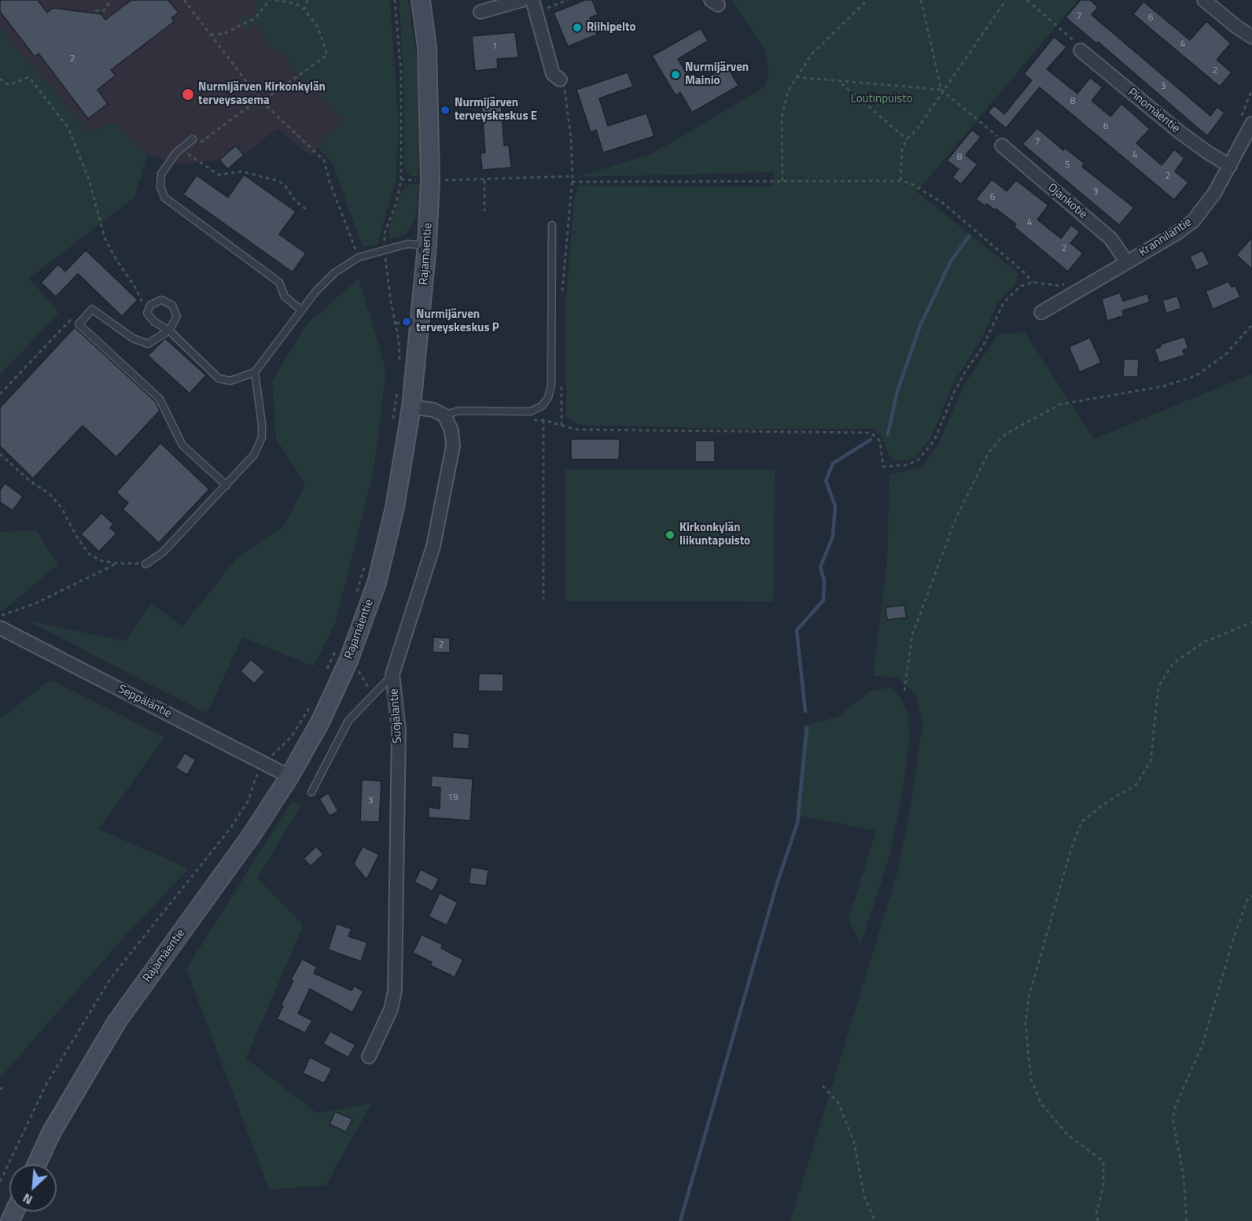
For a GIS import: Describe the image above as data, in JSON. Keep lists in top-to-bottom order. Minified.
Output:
{"streets":{"main road":["Rajamäentie"],"street":["Pinomäentie","Ojankotie","Krannilantie","Seppäläntie","Suojalantie"]},"crossings":[["Pinomäentie","Krannilantie"],["Ojankotie","Krannilantie"],["Rajamäentie","Seppäläntie"]],"parks":["Loutinpuisto"],"places":["Riihipelto","Nurmijärven Mainio","Nurmijärven Kirkonkylän terveysasema","Nurmijärven terveyskeskus E","Nurmijärven terveyskeskus P","Kirkonkylän liikuntapuisto"],"house_numbers":["7","6","4","1","2","2","3","8","6","7","4","8","5","2","3","6","4","2","2","19","3"],"north":"bottom left"}
